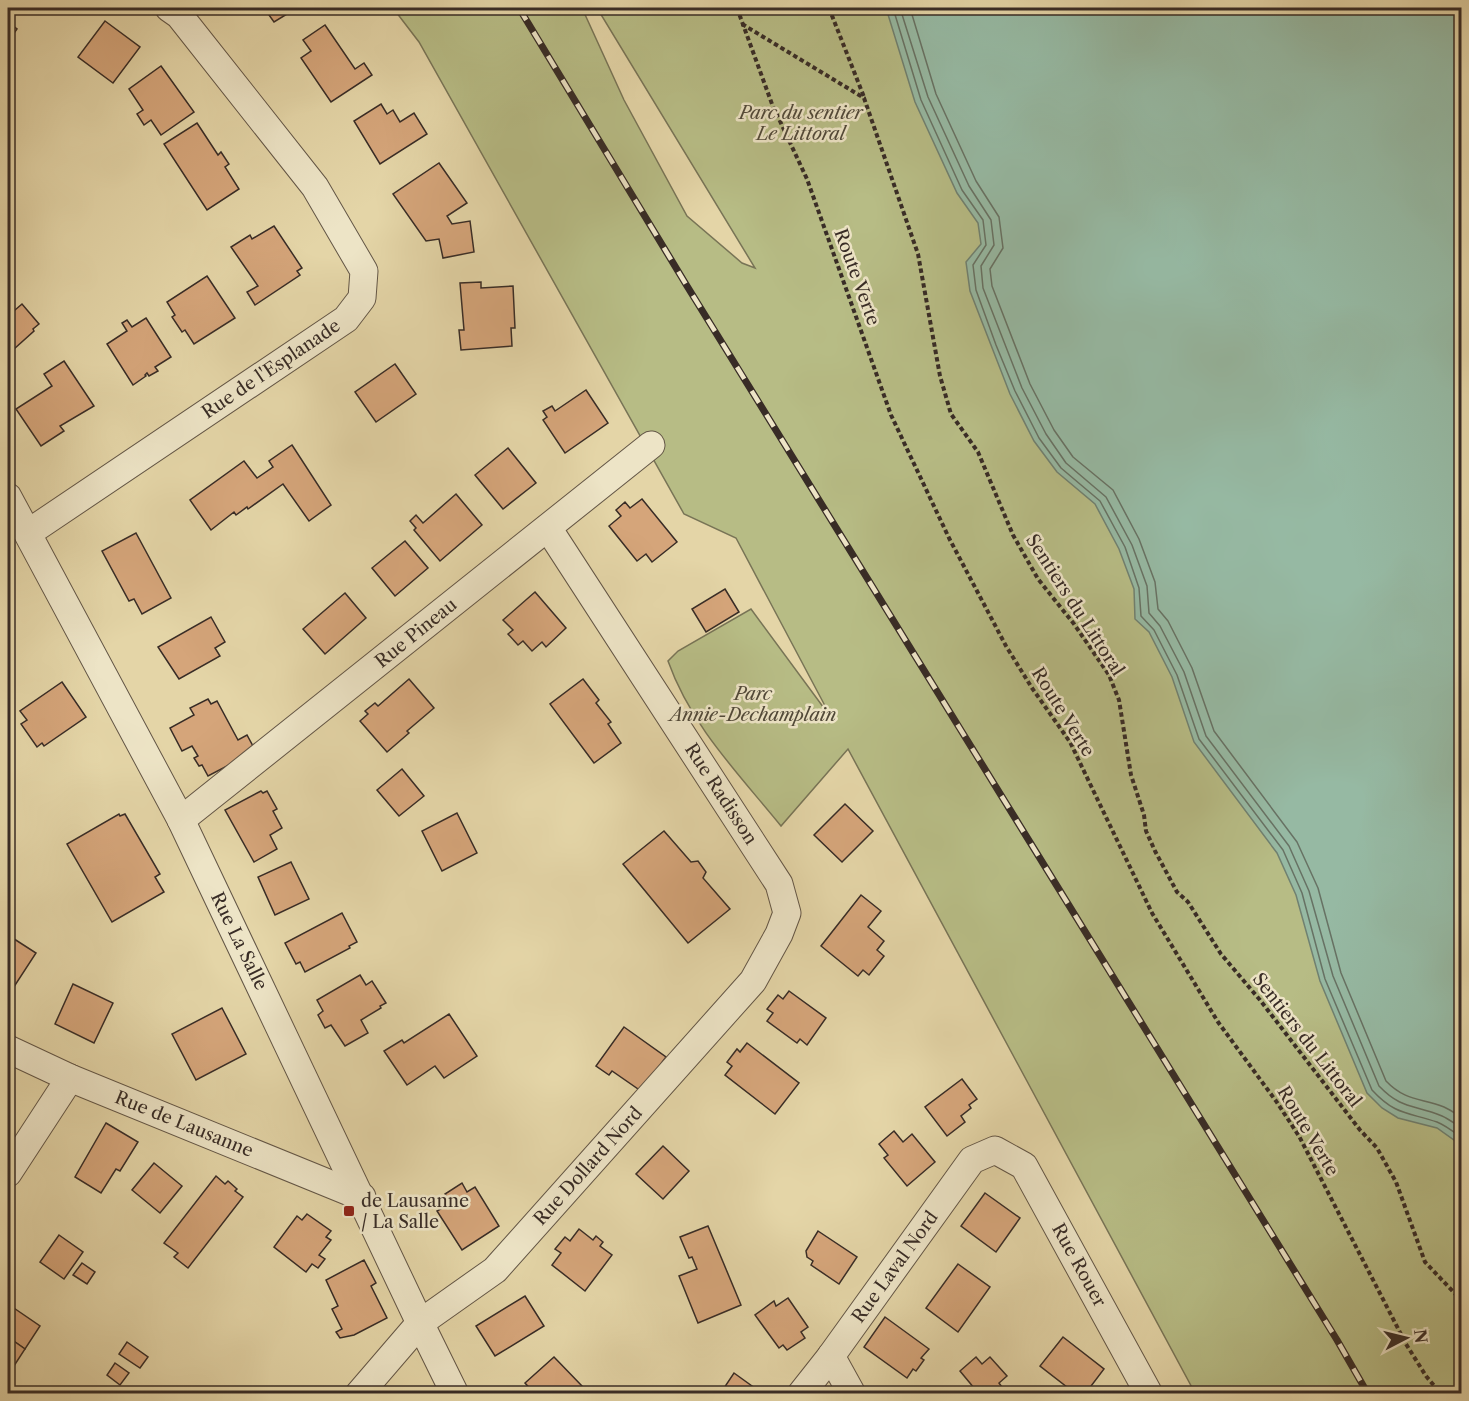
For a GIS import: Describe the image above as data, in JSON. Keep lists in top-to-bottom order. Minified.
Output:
{"streets":{"street":["Rue de l'Esplanade","Rue Pineau","Rue Radisson","Rue La Salle","Rue de Lausanne","Rue Dollard Nord","Rue Rouer","Rue Laval Nord"],"path":["Route Verte","Sentiers du Littoral"]},"crossings":[["Rue de l'Esplanade","Rue La Salle"],["Rue Pineau","Rue Radisson"],["Rue Pineau","Rue La Salle"],["Rue Radisson","Rue Dollard Nord"],["Rue La Salle","Rue de Lausanne"],["Rue La Salle","Rue Dollard Nord"],["Rue Rouer","Rue Laval Nord"]],"parks":["Parc du sentier Le Littoral","Parc Annie-Dechamplain"],"places":{"transit":["de Lausanne / La Salle"]},"north":"right"}
